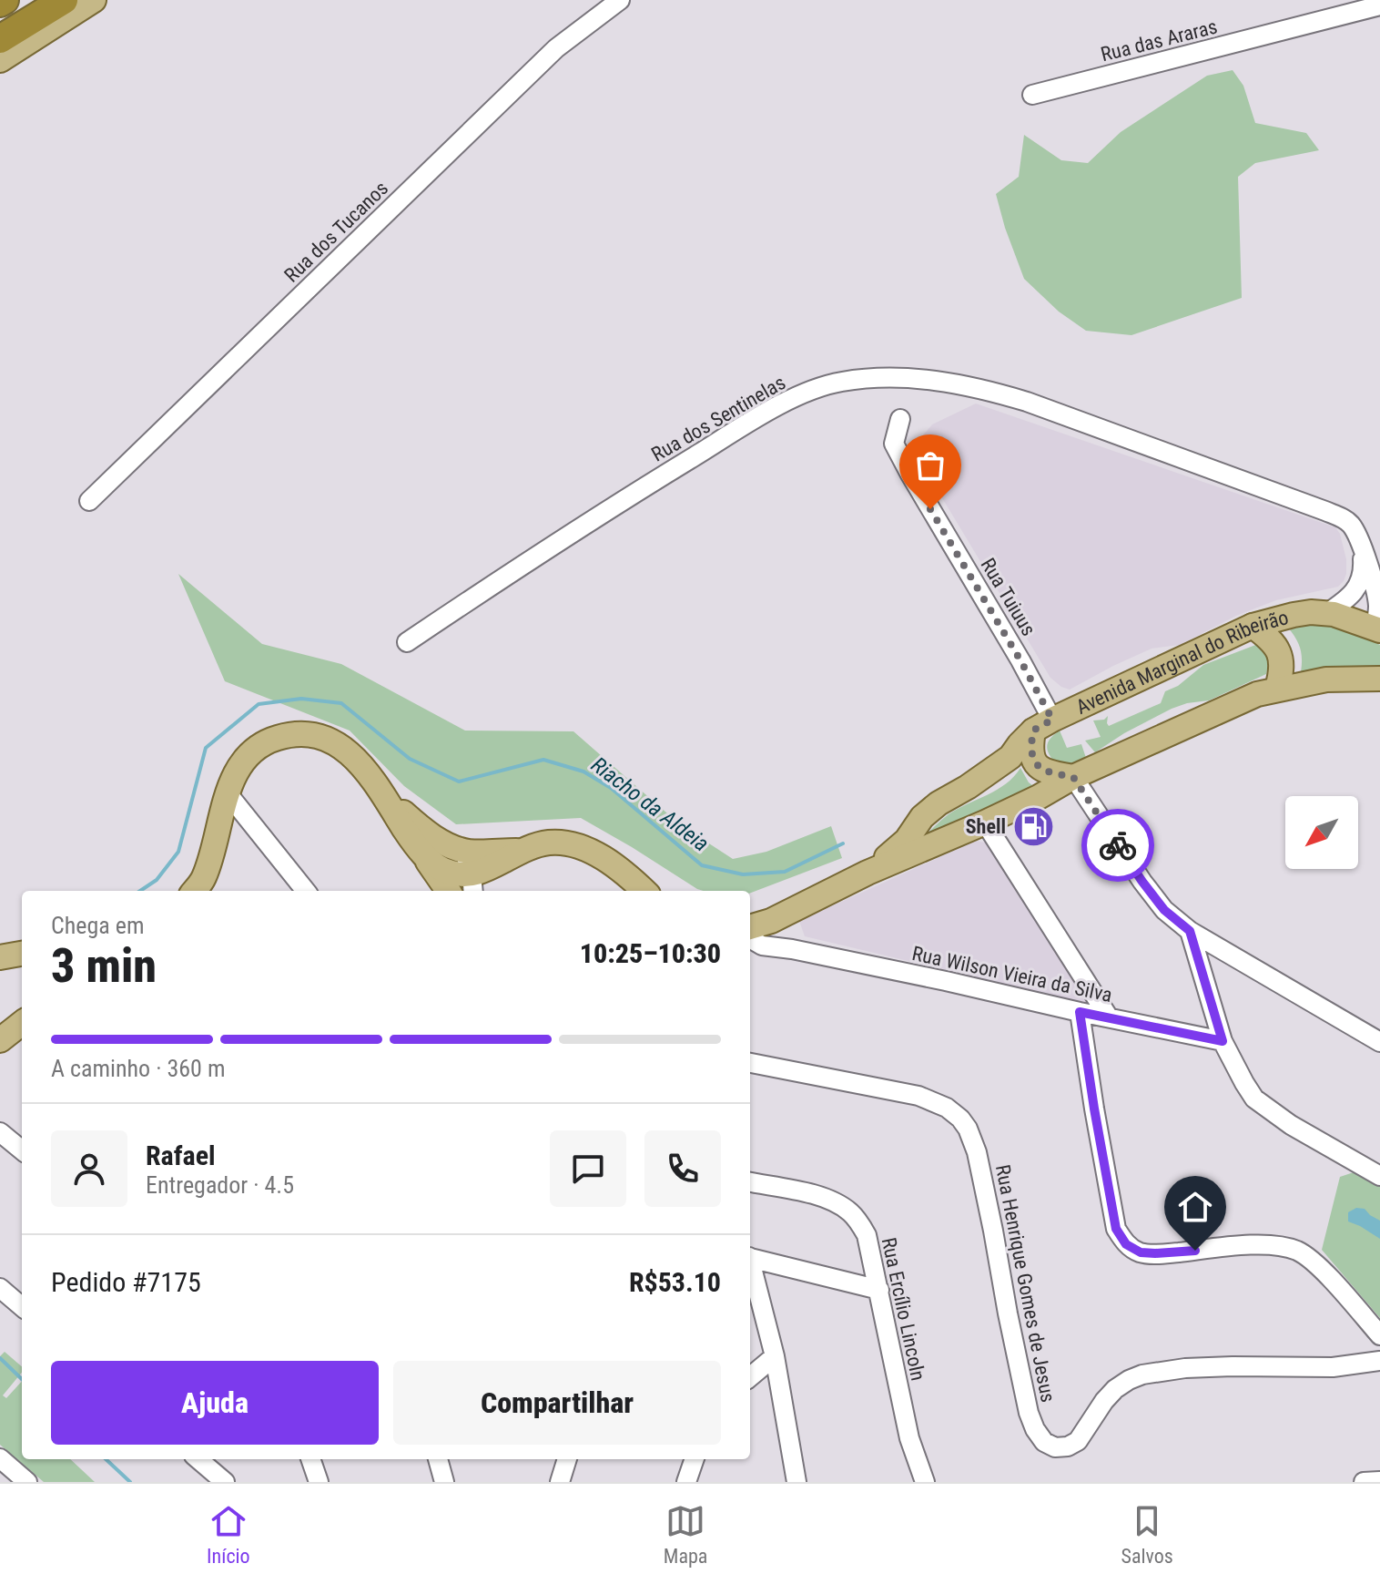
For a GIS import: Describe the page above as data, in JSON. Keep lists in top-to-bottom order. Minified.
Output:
{"streets":{"main road":["Avenida Marginal do Ribeirão"],"street":["Rua das Araras","Rua dos Tucanos","Rua dos Sentinelas","Rua Tuiuus","Rua Wilson Vieira da Silva","Rua Henrique Gomes de Jesus","Rua Ercílio Lincoln"]},"crossings":[["Rua dos Sentinelas","Avenida Marginal do Ribeirão"],["Rua Tuiuus","Avenida Marginal do Ribeirão"]],"water":["Riacho da Aldeia"],"places":{"fuel station":["Shell"]},"north":"bottom left","page":{"heading":["3 min","Chega em","10:25–10:30"],"panel":["Rafael","Entregador · 4.5","Pedido #7175","R$53.10"],"bar":"A caminho · 360 m","buttons":["Ajuda","Compartilhar"],"tabs":["Início","Mapa","Salvos"]}}
